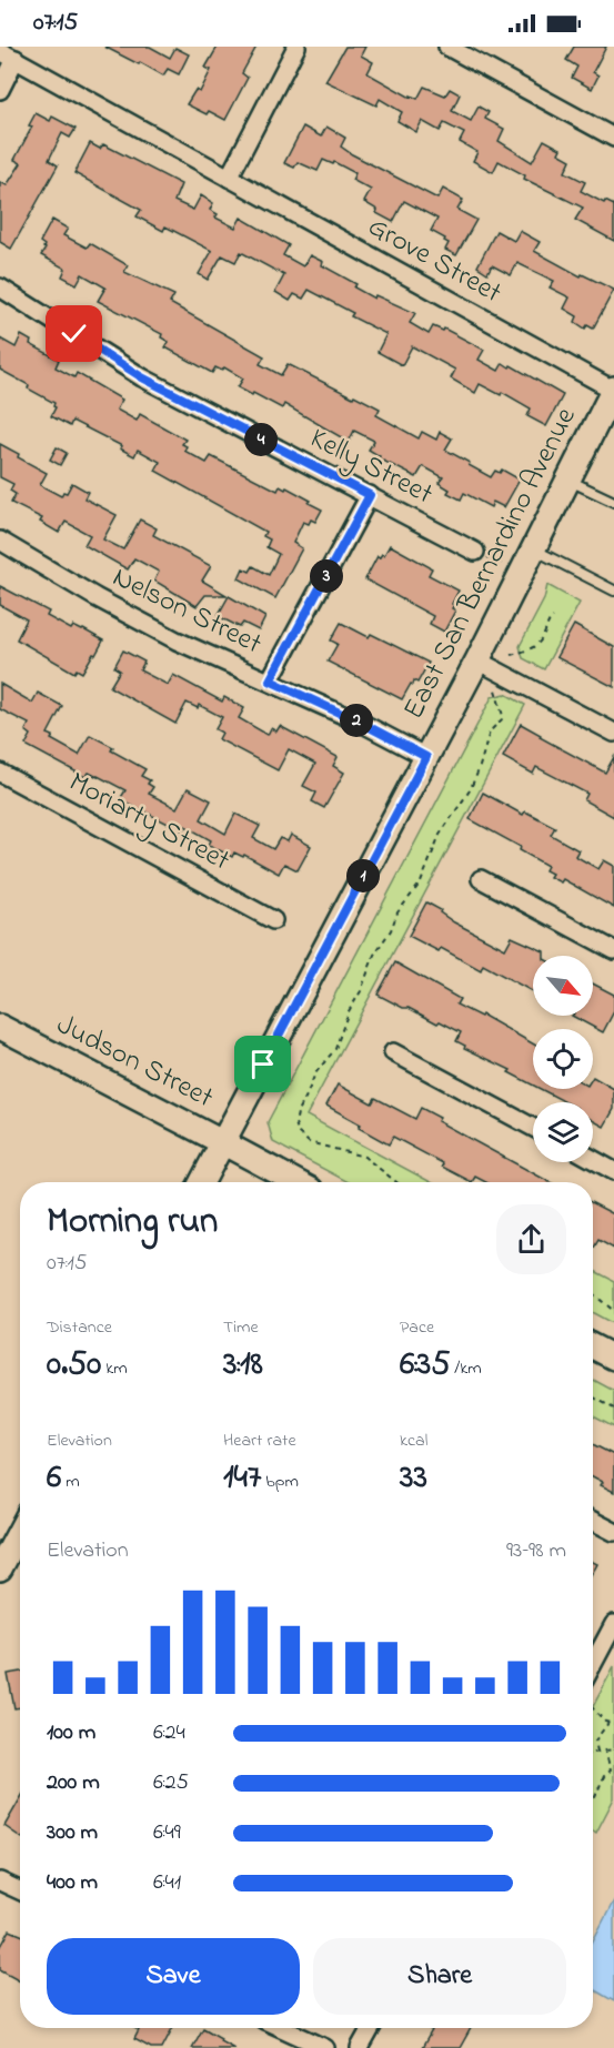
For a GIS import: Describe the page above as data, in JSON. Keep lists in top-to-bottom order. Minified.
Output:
{"streets":{"street":["Grove Street","Kelly Street","East San Bernardino Avenue","Nelson Street","Moriarty Street","Judson Street"]},"crossings":[["Grove Street","East San Bernardino Avenue"],["East San Bernardino Avenue","Nelson Street"],["East San Bernardino Avenue","Judson Street"]],"north":"bottom right","page":{"status":"07:15","pins":["4","3","2","1"],"heading":["Morning run","07:15"],"stats":[["Distance","0.50 km"],["Time","3:18"],["Pace","6:35 /km"],["Elevation","6 m"],["Heart rate","147 bpm"],["kcal","33"]],"chart":["Elevation","93–98 m"],"list":[{"name":"100 m","note":"6:24"},{"name":"200 m","note":"6:25"},{"name":"300 m","note":"6:49"},{"name":"400 m","note":"6:41"}],"buttons":["Save","Share"]}}
